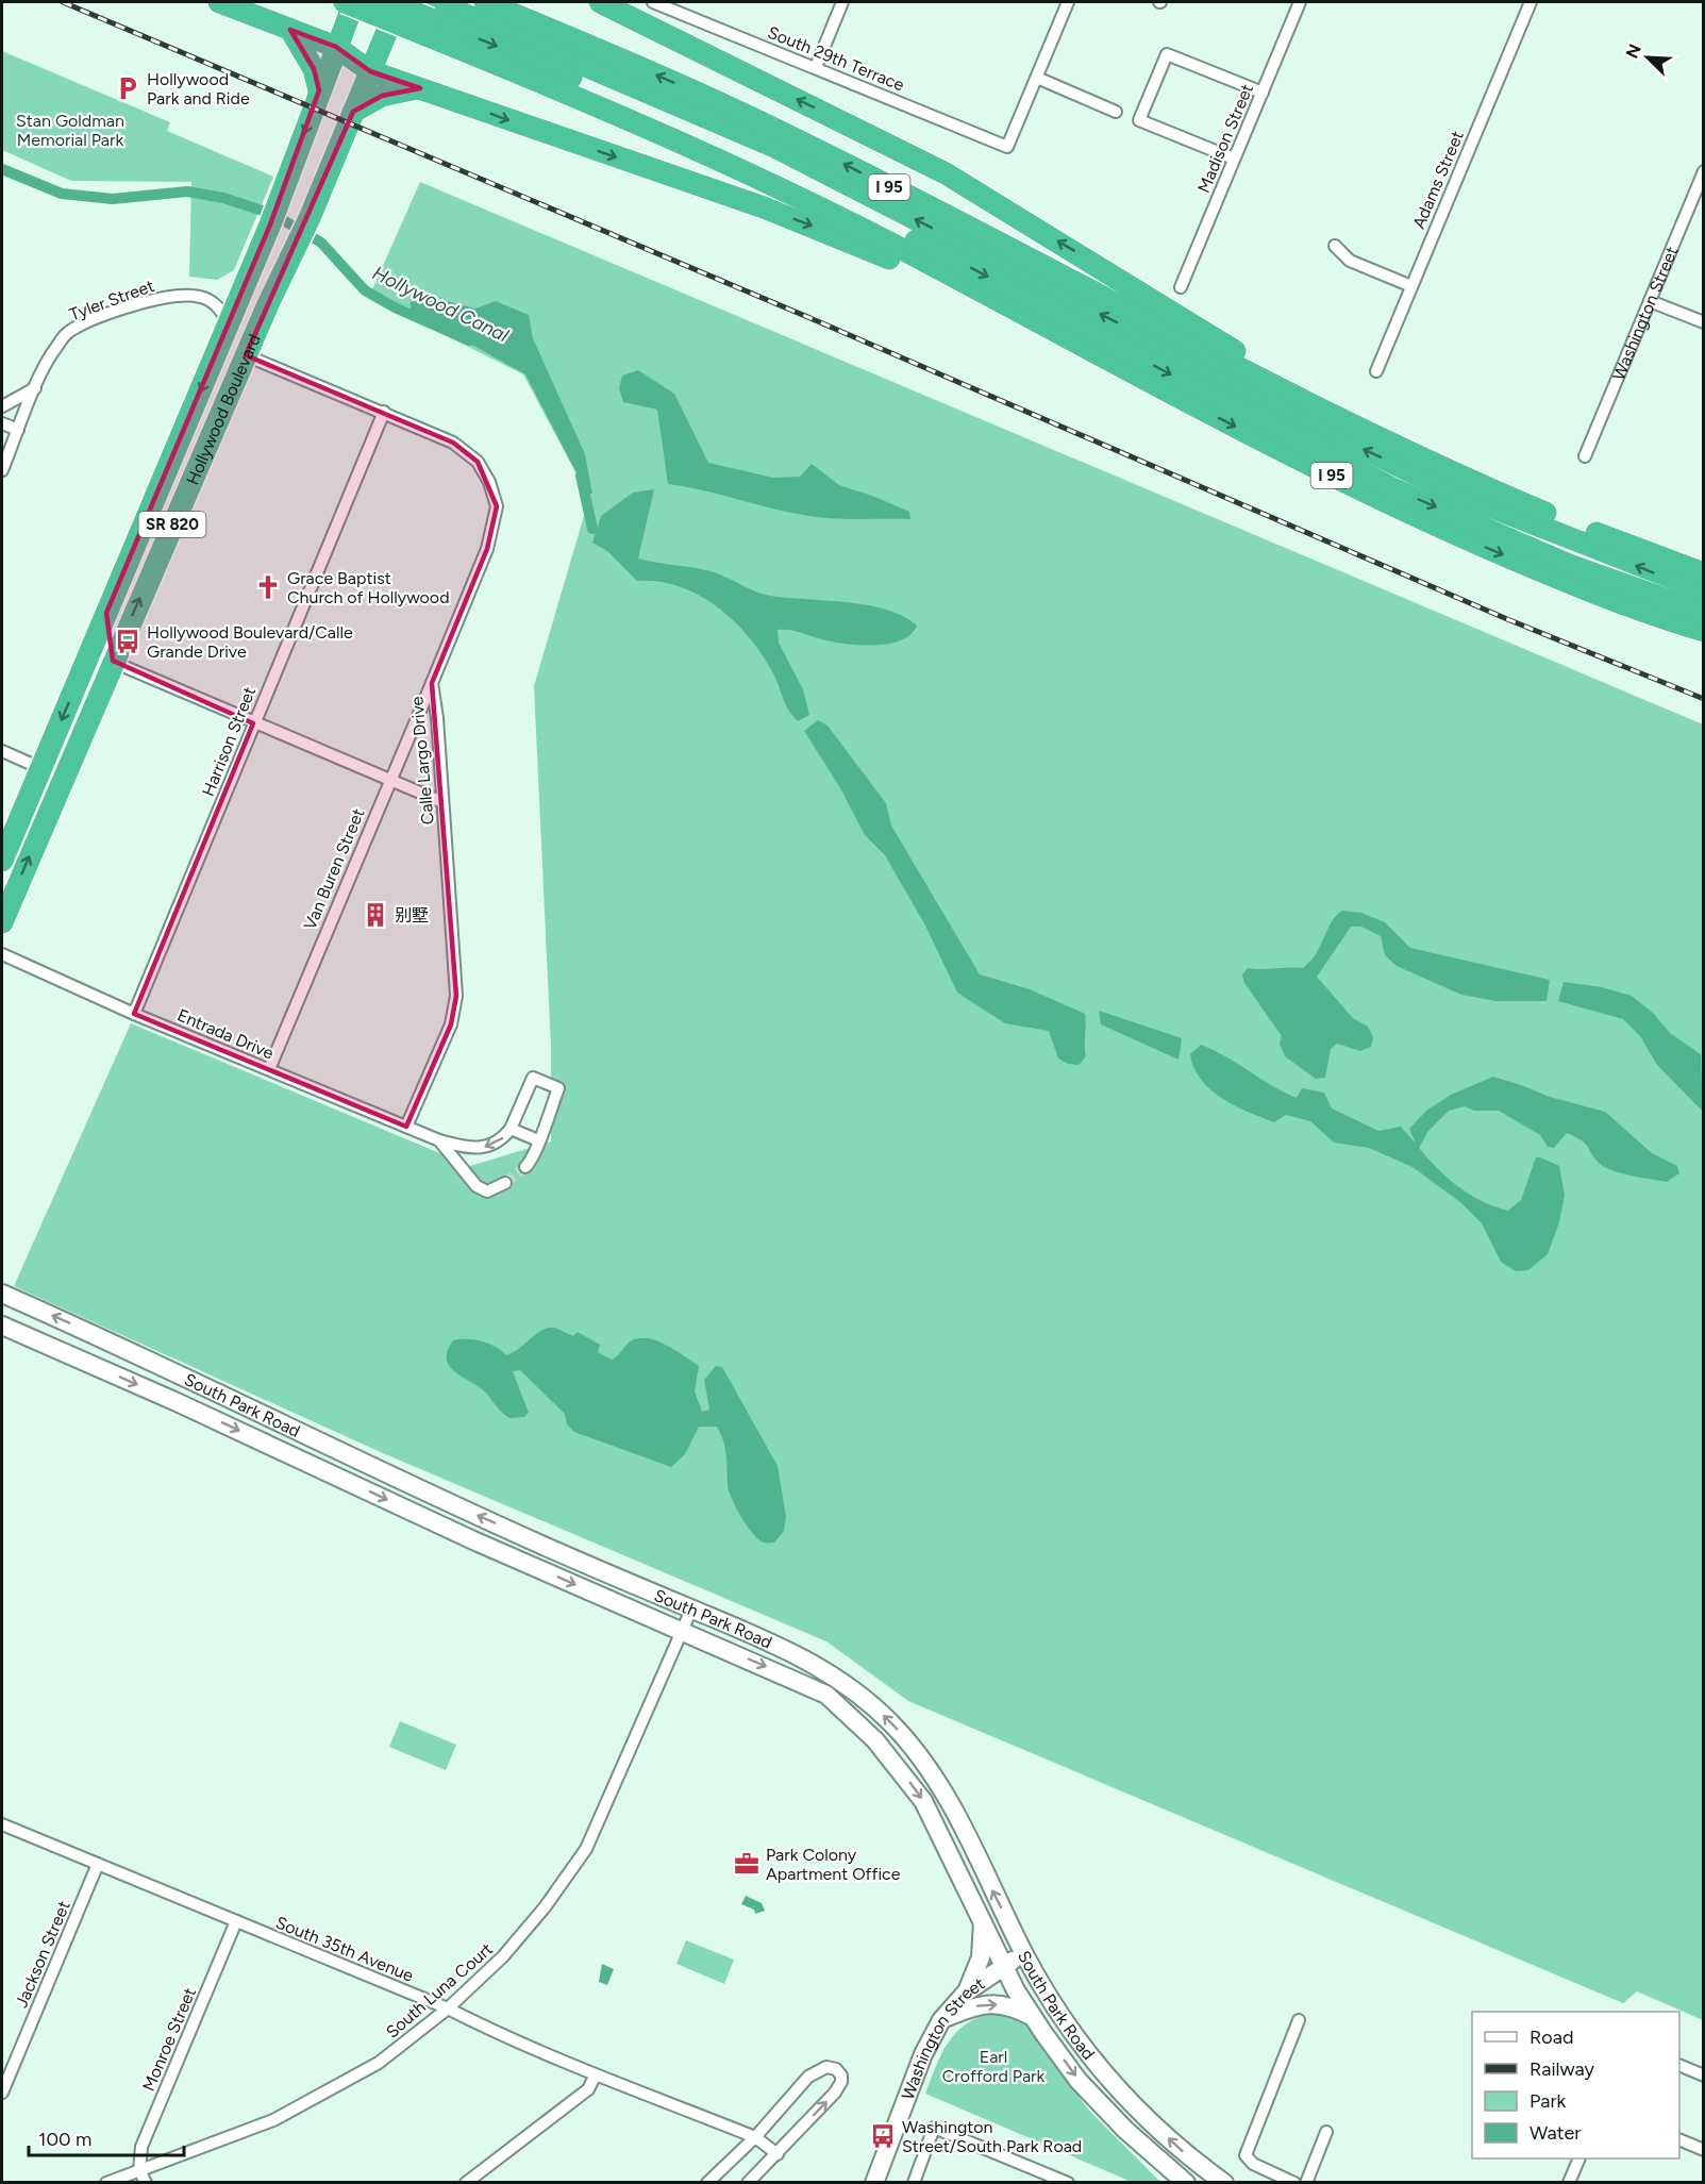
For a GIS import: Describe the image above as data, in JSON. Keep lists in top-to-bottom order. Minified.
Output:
{"streets":{"highway":["I 95","Hollywood Boulevard","SR 820"],"street":["South 29th Terrace","Madison Street","Adams Street","Tyler Street","Washington Street","Harrison Street","Calle Largo Drive","Van Buren Street","Entrada Drive","South Park Road","South 35th Avenue","Jackson Street","South Luna Court","Monroe Street"]},"crossings":[["Tyler Street","Hollywood Boulevard"],["Washington Street","South Park Road"],["Hollywood Boulevard","Calle Largo Drive"],["Harrison Street","Calle Largo Drive"],["Harrison Street","Entrada Drive"],["Calle Largo Drive","Van Buren Street"],["Calle Largo Drive","Entrada Drive"],["Van Buren Street","Entrada Drive"],["South Park Road","South Luna Court"],["South 35th Avenue","Jackson Street"],["South 35th Avenue","South Luna Court"],["South 35th Avenue","Monroe Street"],["South Luna Court","Monroe Street"]],"water":["Hollywood Canal"],"parks":["Stan Goldman Memorial Park","Earl Crofford Park"],"places":{"parking":["Hollywood Park and Ride"],"church":["Grace Baptist Church of Hollywood"],"bus stop":["Hollywood Boulevard/Calle Grande Drive","Washington Street/South Park Road"],"building":["别墅"],"office":["Park Colony Apartment Office"]},"legend":["Road","Railway","Park","Water"],"scale_bar":"100 m","north":"top left"}
